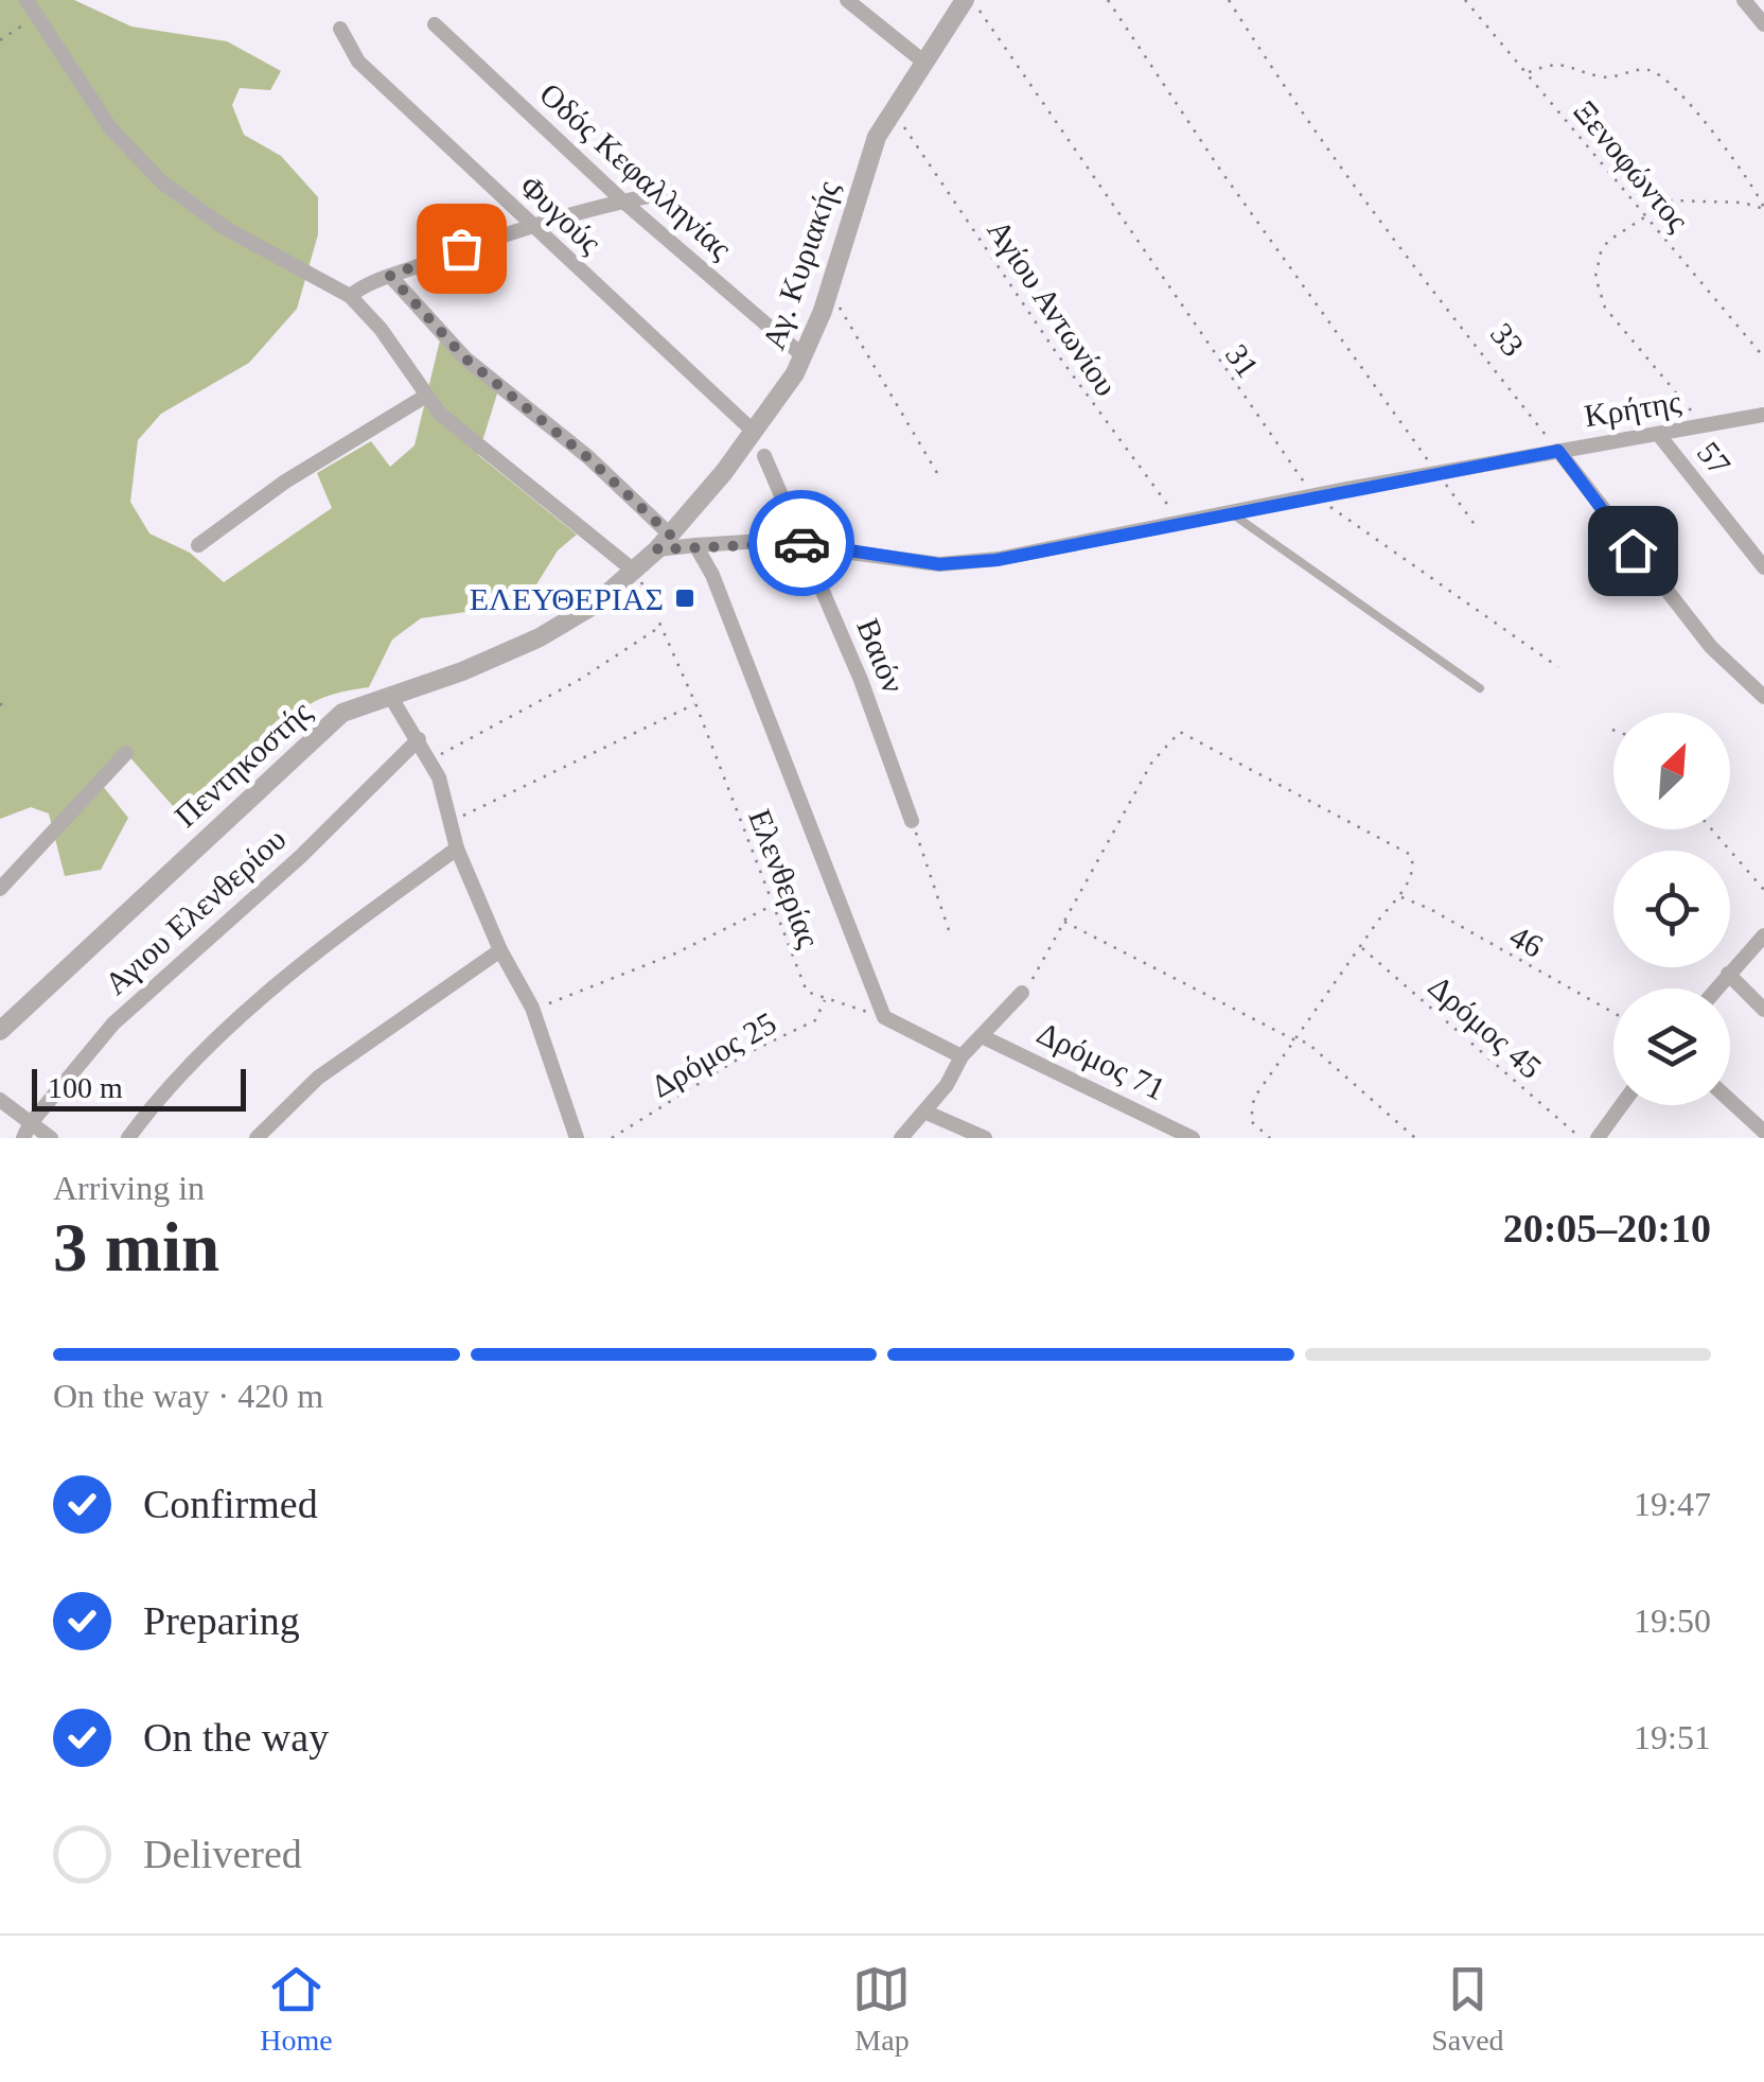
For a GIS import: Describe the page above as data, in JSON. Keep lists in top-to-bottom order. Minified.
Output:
{"streets":{"street":["Οδός Κεφαλληνίας","Φυγούς","Αγ. Κυριακής","Κρήτης","57","Βαιόν","Πεντηκοστής","Αγιου Ελενθερίου","Δρόμος 71"],"path":["Ξενοφώντος","Αγίου Αντωνίου","33","31","Ελενθερίας","46","Δρόμος 45","Δρόμος 25"]},"crossings":[["Οδός Κεφαλληνίας","Αγ. Κυριακής"],["Φυγούς","Αγ. Κυριακής"],["Αγ. Κυριακής","Αγίου Αντωνίου"],["Αγ. Κυριακής","Κρήτης"],["Αγ. Κυριακής","Πεντηκοστής"],["Αγίου Αντωνίου","Κρήτης"],["33","Κρήτης"],["31","Κρήτης"],["Κρήτης","57"],["Κρήτης","Βαιόν"],["Κρήτης","Πεντηκοστής"],["Πεντηκοστής","Ελενθερίας"],["Ελενθερίας","Δρόμος 25"]],"places":{"transit":["ΕΛΕΥΘΕΡΙΑΣ"]},"scale_bar":"100 m","north":"top right","page":{"scale":"100 m","heading":["3 min","Arriving in","20:05–20:10"],"bar":"On the way · 420 m","list":[["Confirmed","19:47"],["Preparing","19:50"],["On the way","19:51"],"Delivered"],"tabs":["Home","Map","Saved"]}}
